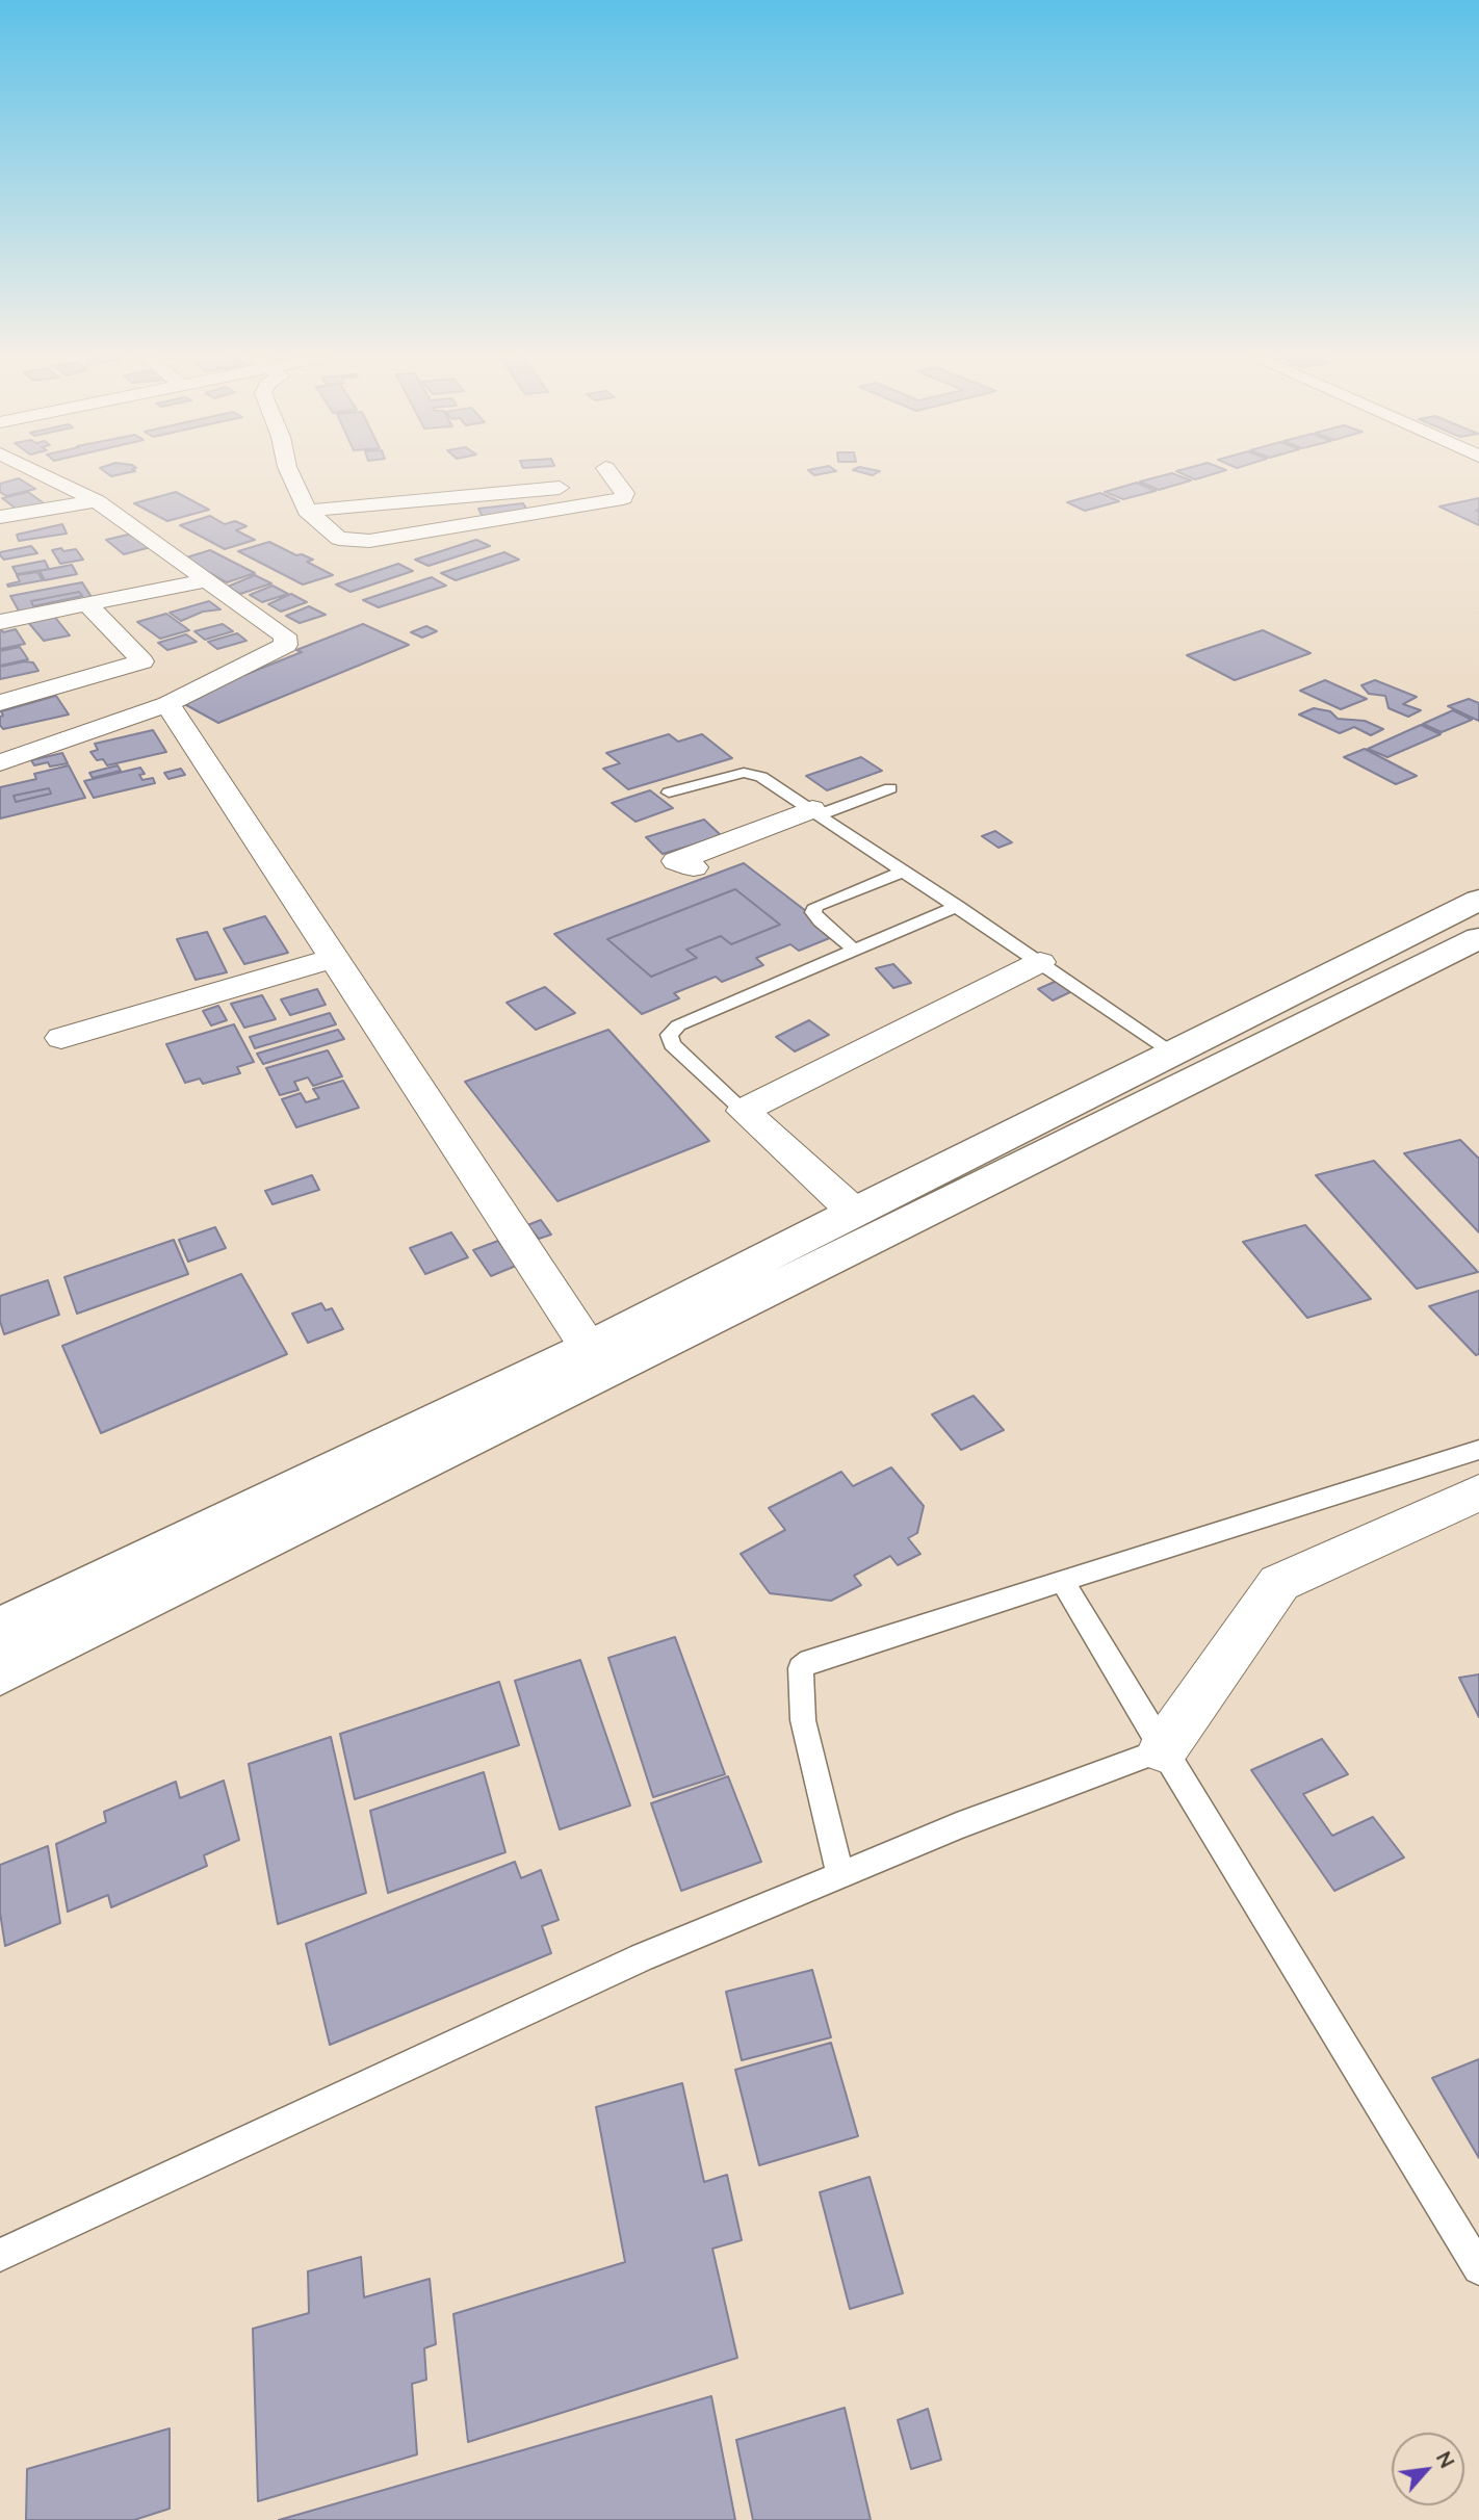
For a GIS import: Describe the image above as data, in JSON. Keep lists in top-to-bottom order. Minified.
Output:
{"north":"top right"}
